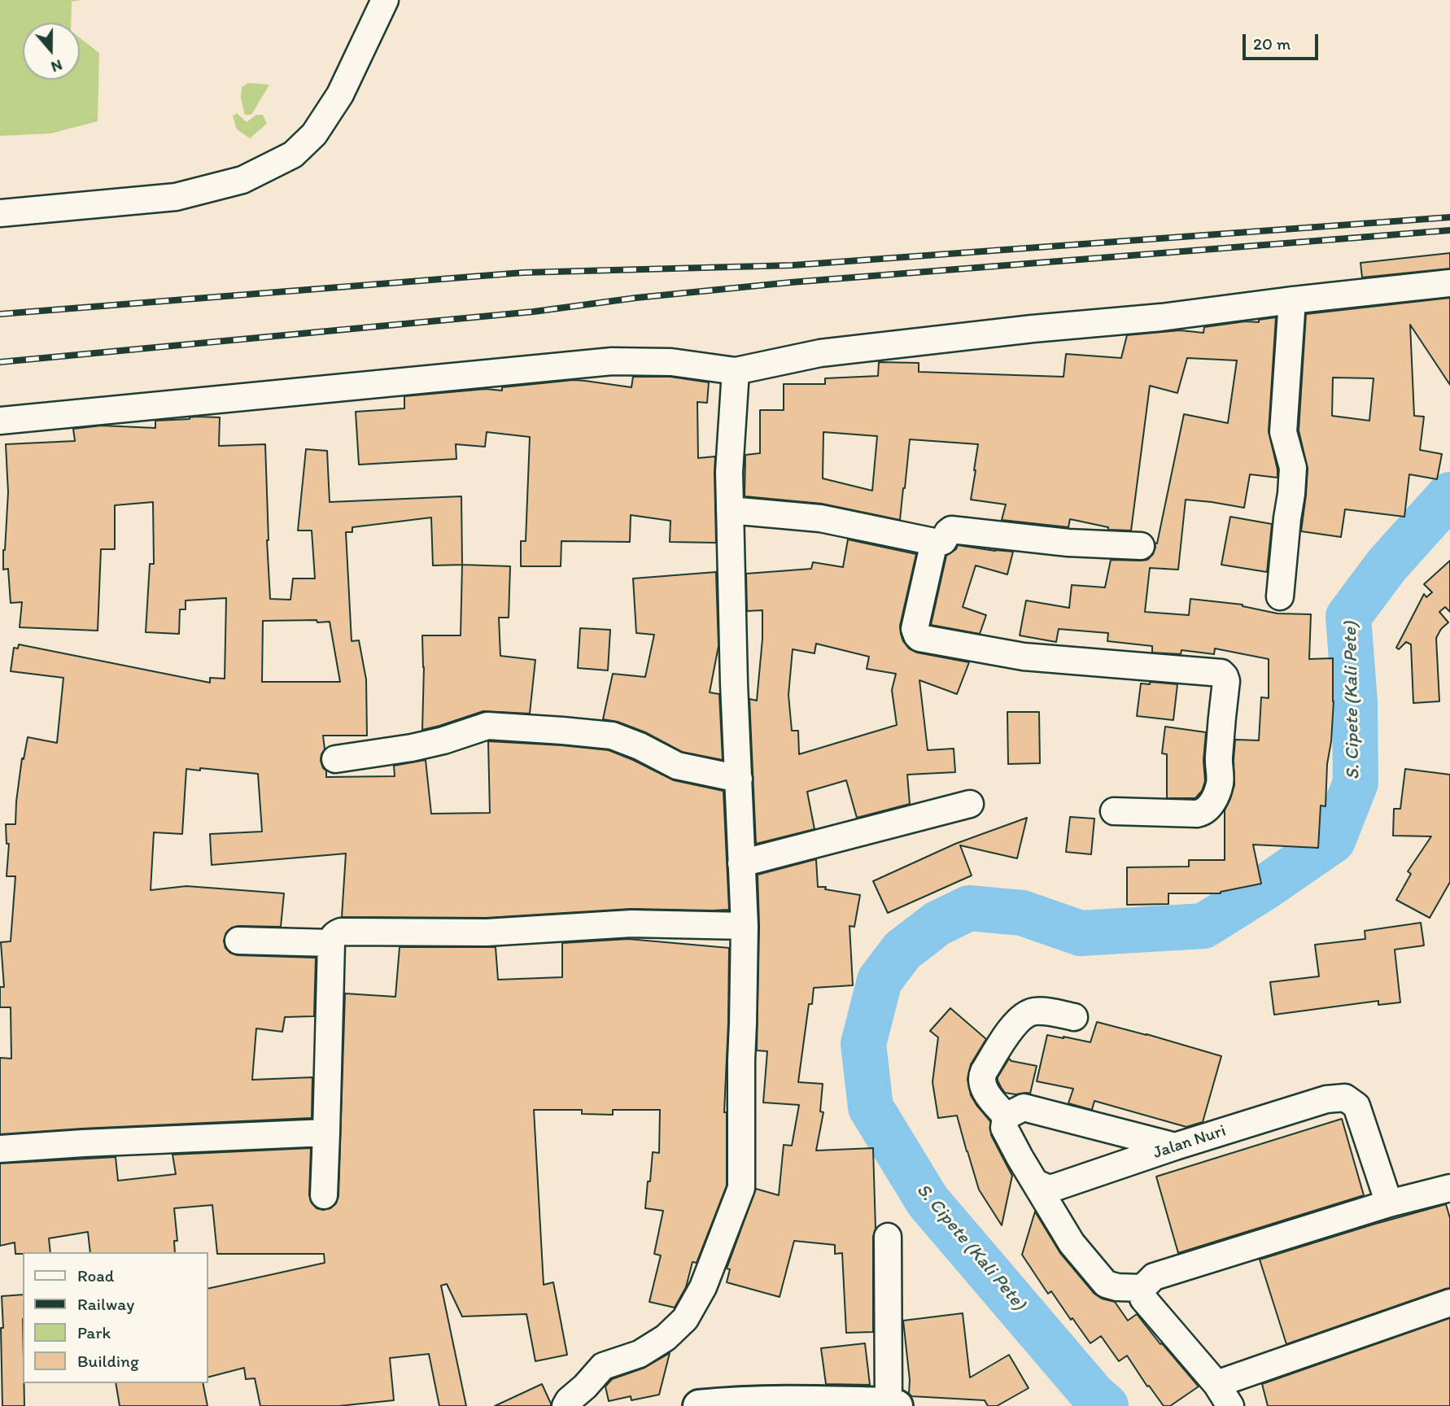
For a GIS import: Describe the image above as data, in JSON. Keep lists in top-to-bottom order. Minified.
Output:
{"streets":{"street":["Jalan Nuri"]},"water":["S. Cipete (Kali Pete)"],"legend":["Road","Railway","Park","Building"],"scale_bar":"20 m","north":"bottom"}
